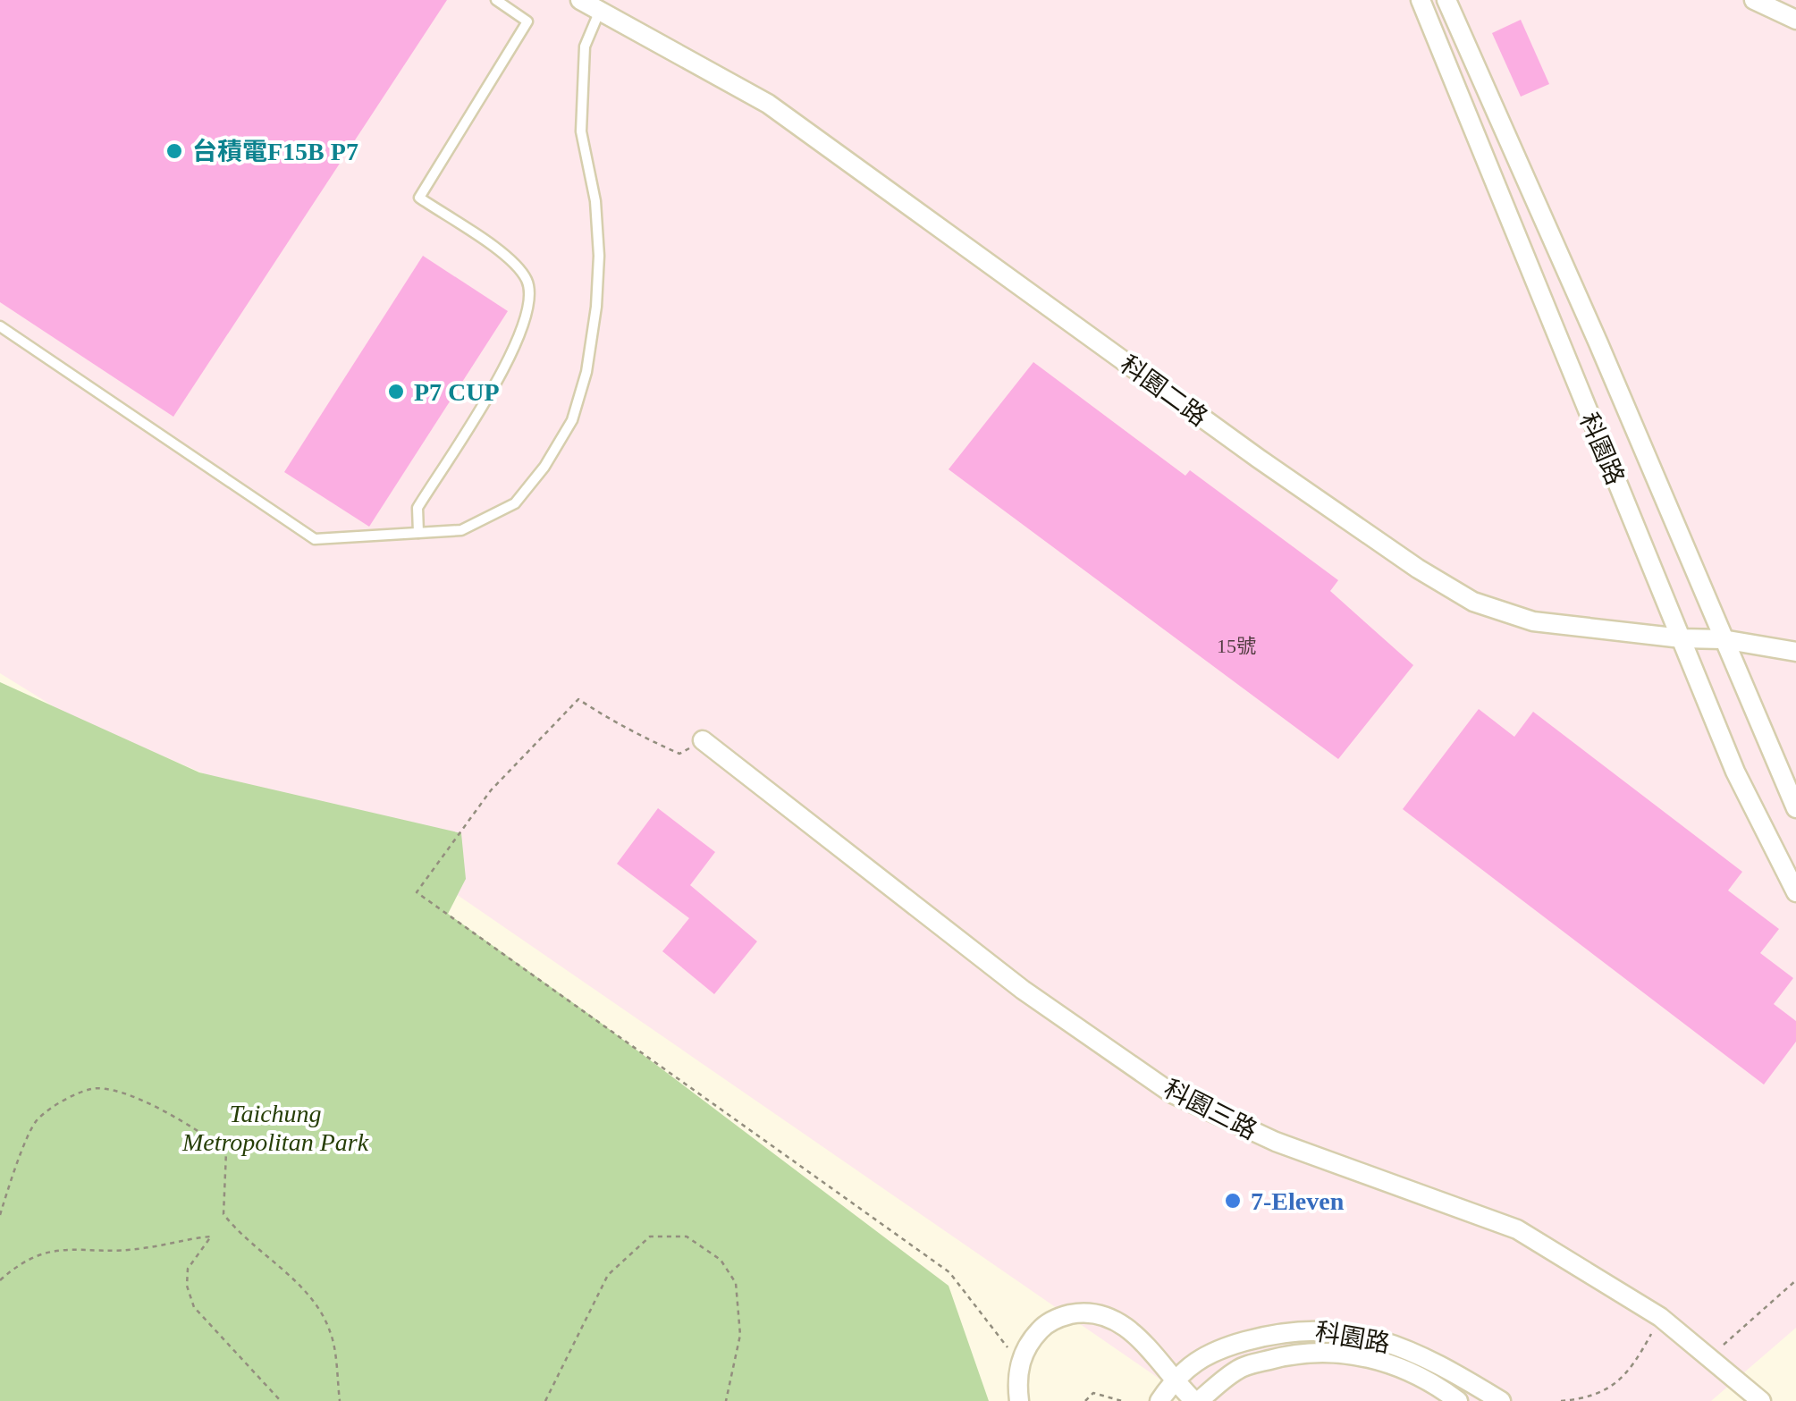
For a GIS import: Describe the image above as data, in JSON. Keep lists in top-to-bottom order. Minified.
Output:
{"streets":{"street":["科園二路","科園路","科園三路"]},"crossings":[["科園二路","科園路"]],"parks":["Taichung Metropolitan Park"],"places":["台積電F15B P7","P7 CUP","7-Eleven"],"house_numbers":["15號"]}
